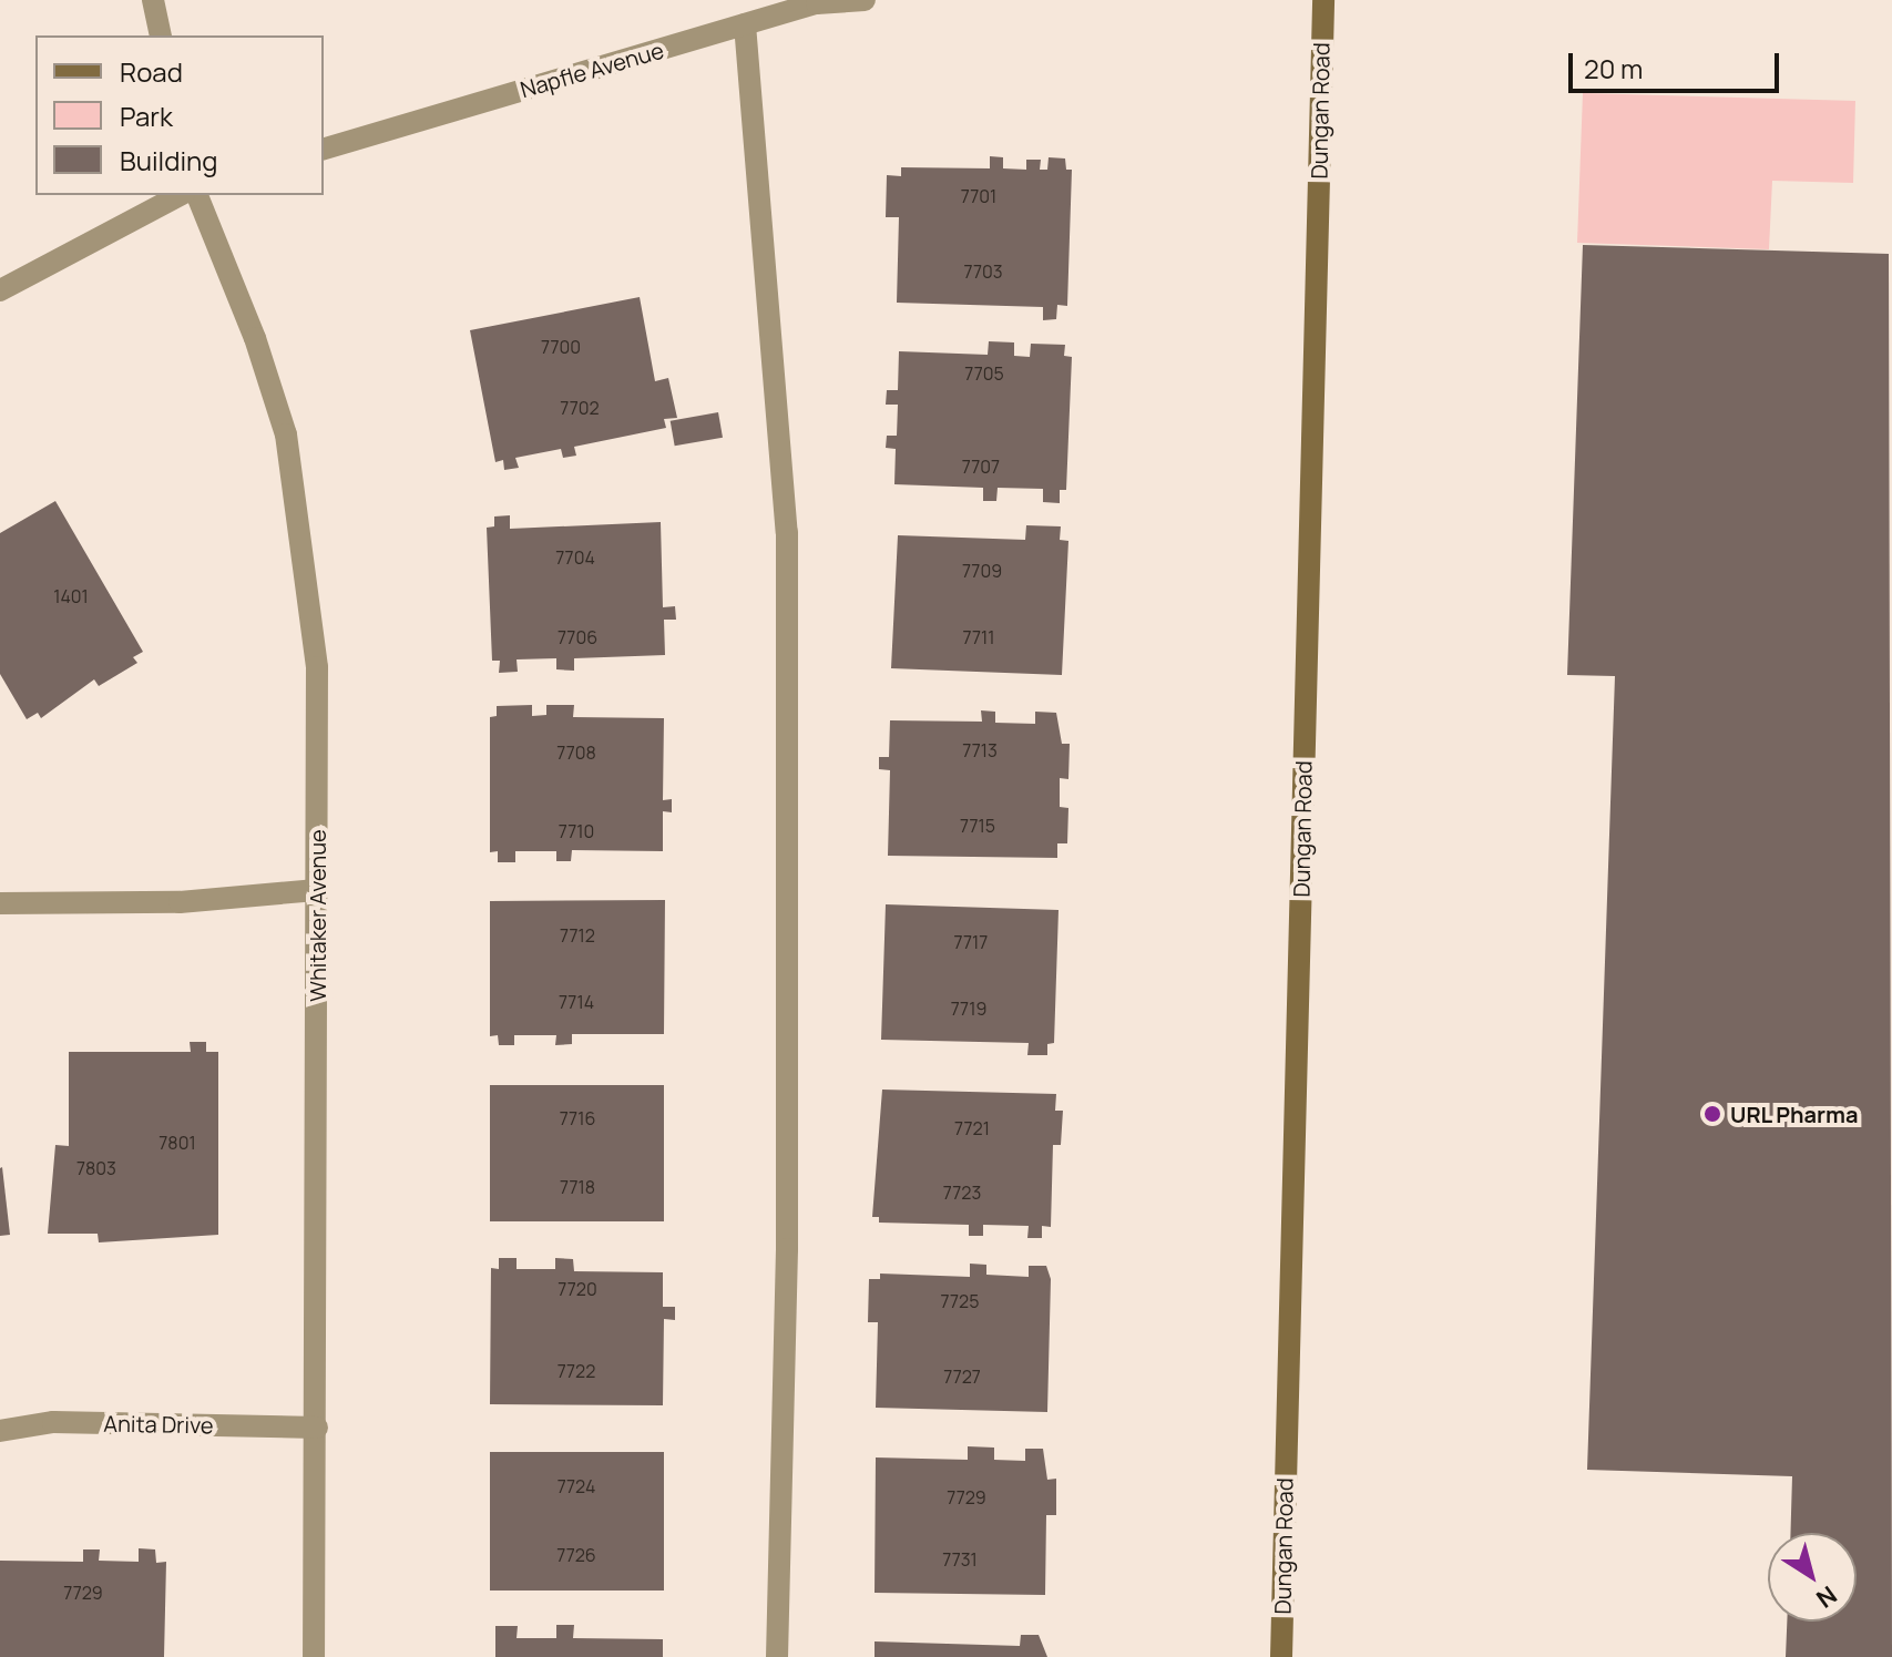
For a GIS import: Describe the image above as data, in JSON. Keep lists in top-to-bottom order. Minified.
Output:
{"streets":{"street":["Napfle Avenue","Dungan Road","Whitaker Avenue","Anita Drive"]},"crossings":[["Whitaker Avenue","Anita Drive"]],"places":["URL Pharma"],"house_numbers":["7701","7703","7700","7705","7702","7707","7704","7709","1401","7706","7711","7713","7708","7715","7710","7712","7717","7714","7719","7716","7721","7801","7803","7718","7723","7720","7725","7722","7727","7724","7729","7726","7731","7729"],"legend":["Road","Park","Building"],"scale_bar":"20 m","north":"bottom right"}
